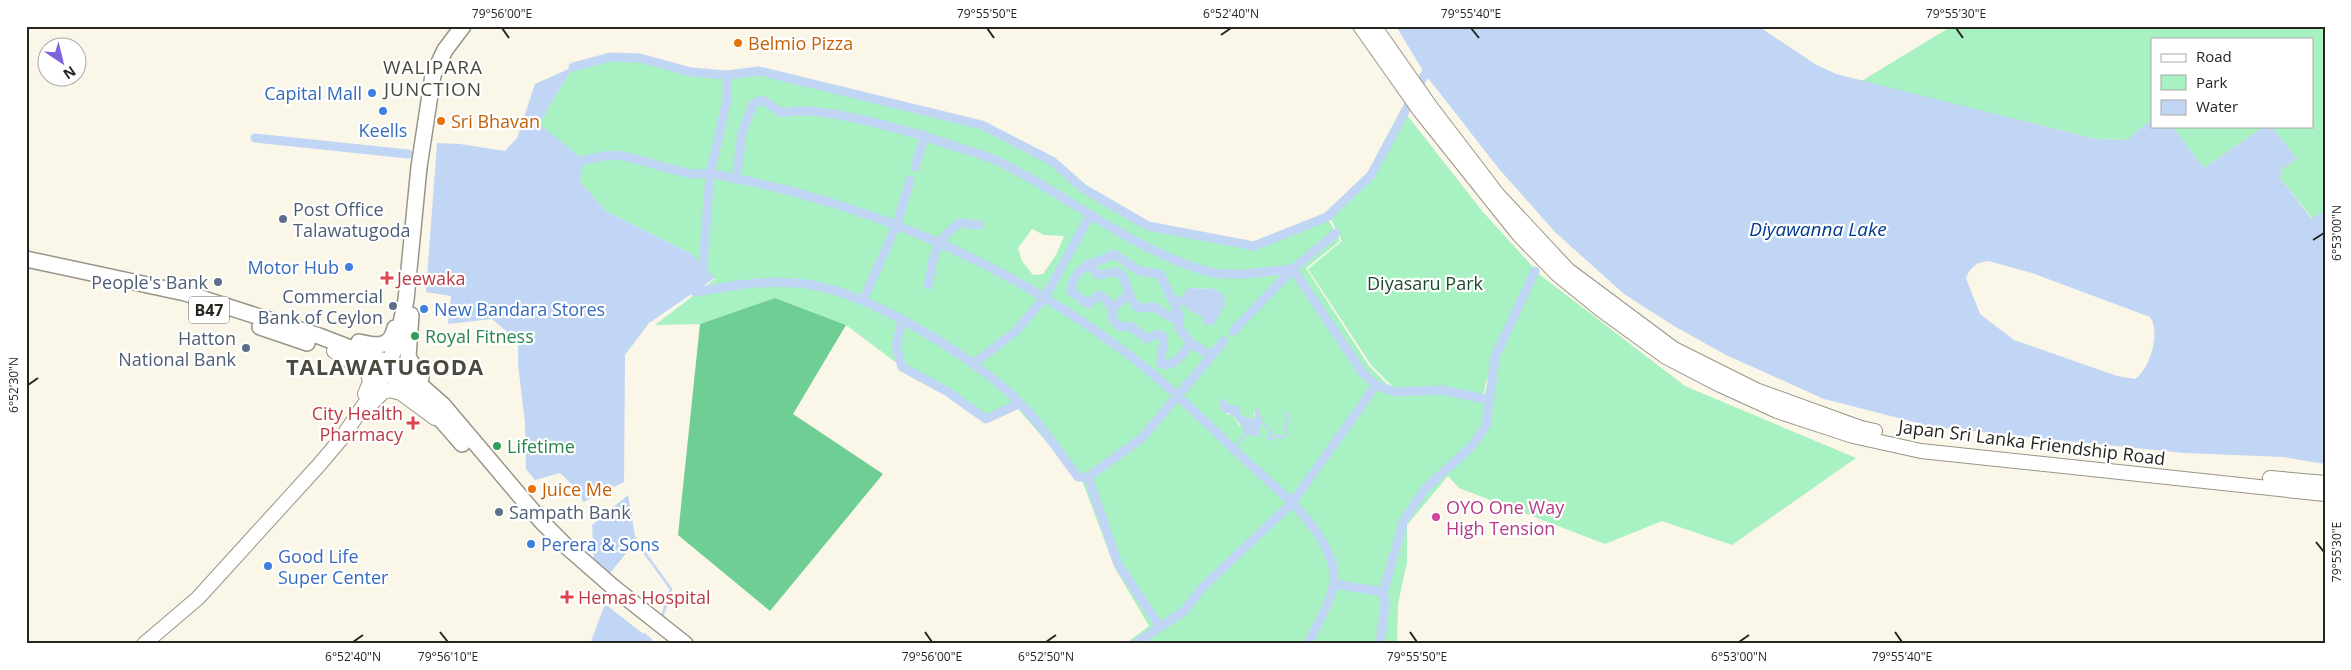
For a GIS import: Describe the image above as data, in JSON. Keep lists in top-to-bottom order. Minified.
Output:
{"streets":{"main road":["B47","Japan Sri Lanka Friendship Road"]},"districts":["WALIPARA JUNCTION","TALAWATUGODA"],"water":["Diyawanna Lake"],"parks":["Diyasaru Park"],"places":{"other":["Belmio Pizza","Capital Mall","Keells","Sri Bhavan","Post Office Talawatugoda","Motor Hub","People's Bank","Commercial Bank of Ceylon","New Bandara Stores","Royal Fitness","Hatton National Bank","Lifetime","Juice Me","Sampath Bank","OYO One Way High Tension","Perera & Sons","Good Life Super Center"],"health":["Jeewaka","City Health Pharmacy","Hemas Hospital"]},"legend":["Road","Park","Water"],"north":"bottom right","coordinates":["79°56'00\"E","79°55'50\"E","6°52'40\"N","79°55'40\"E","79°55'30\"E","6°53'00\"N","6°52'30\"N","79°56'10\"E","6°52'50\"N"]}
